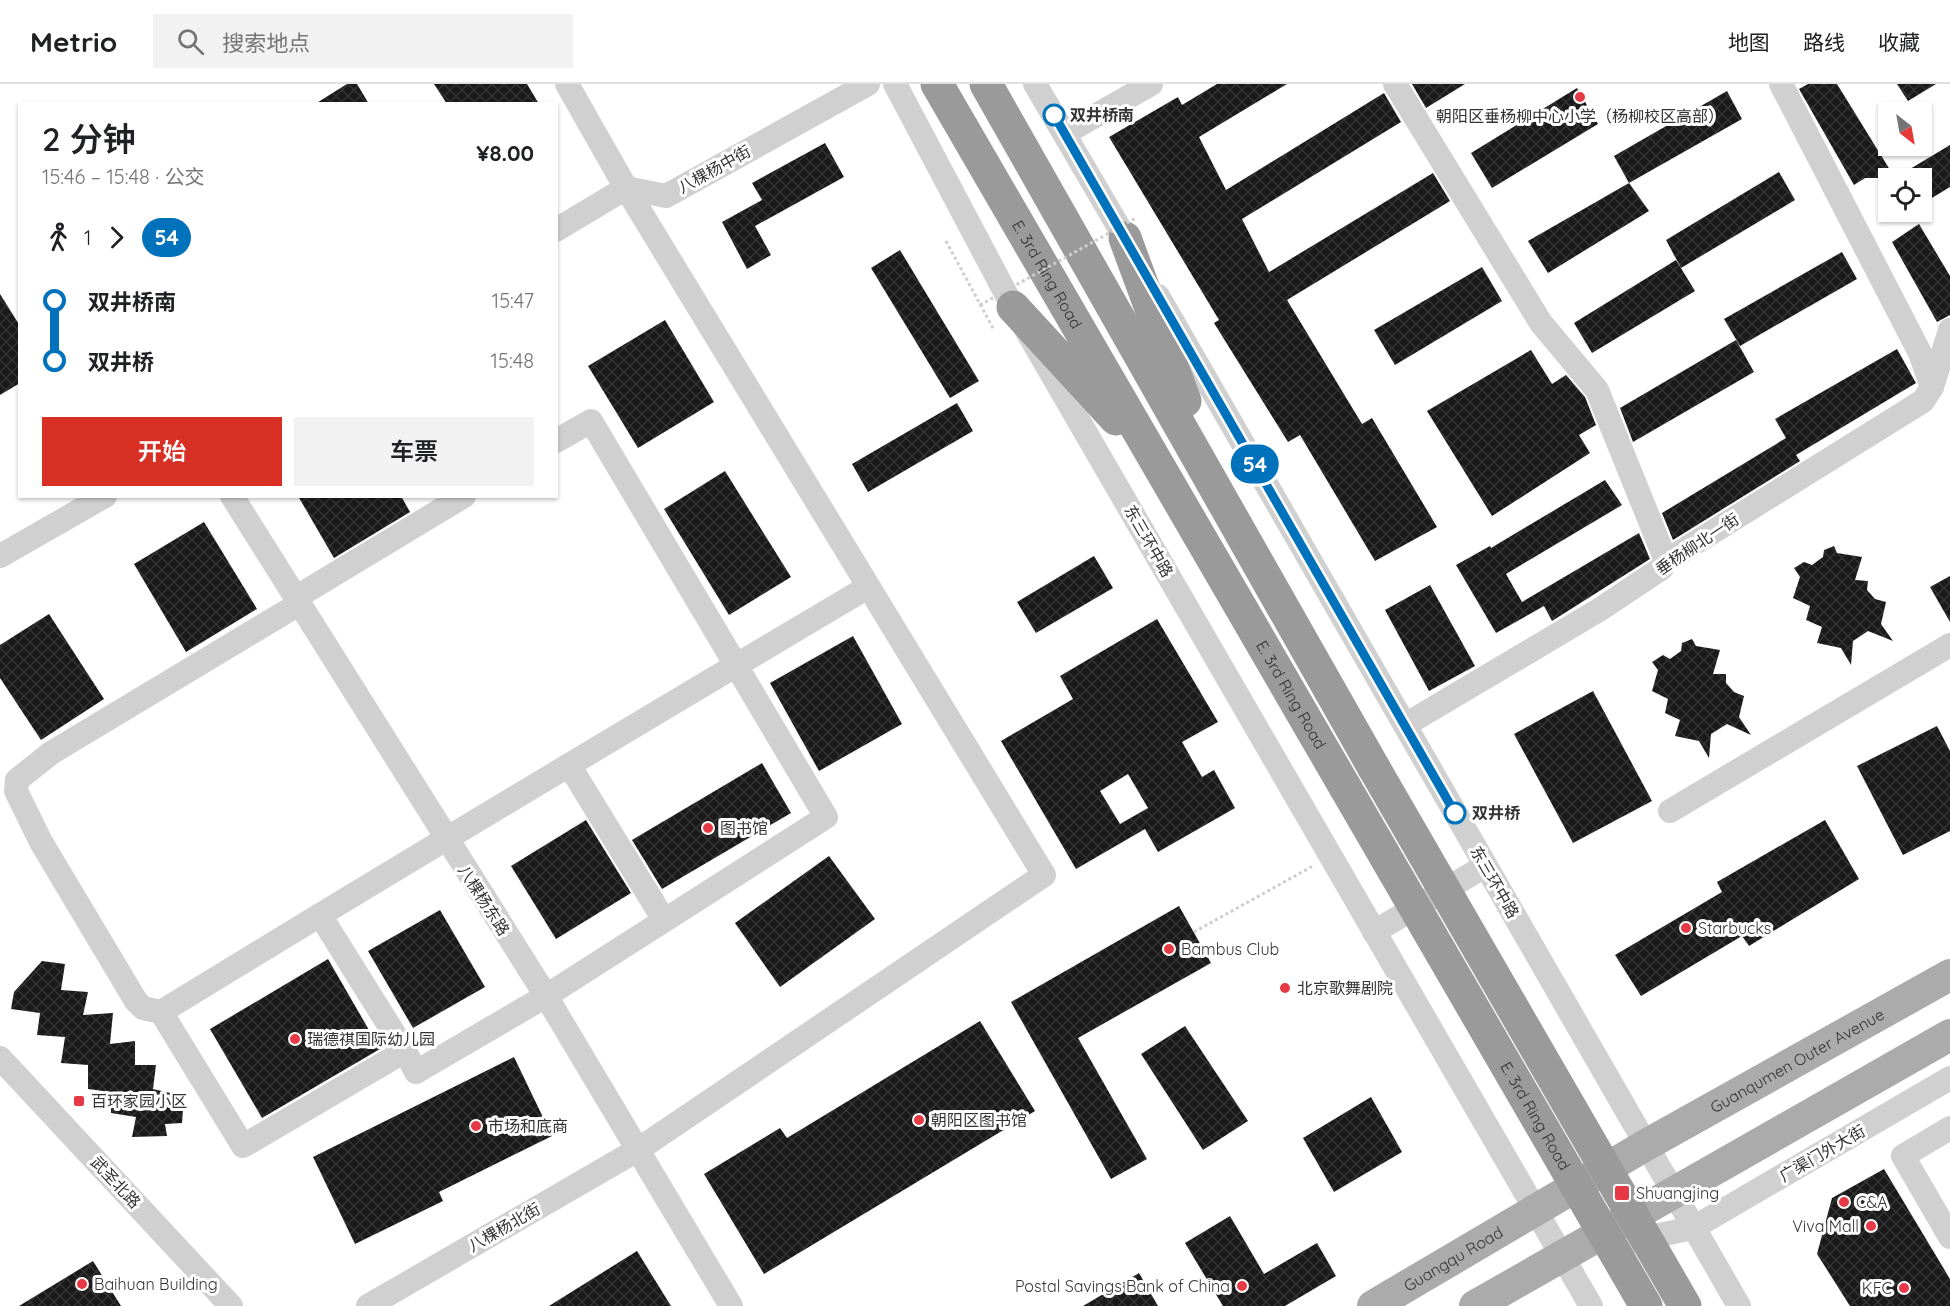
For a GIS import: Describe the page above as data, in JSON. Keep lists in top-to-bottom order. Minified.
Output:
{"streets":{"highway":["E. 3rd Ring Road"],"main road":["Guanqumen Outer Avenue","Guangqu Road"],"street":["八棵杨中街","东三环中路","垂杨柳北一街","八棵杨东路","广渠门外大街","武圣北路","八棵杨北街"]},"crossings":[["东三环中路","垂杨柳北一街"],["东三环中路","Guanqumen Outer Avenue"],["东三环中路","广渠门外大街"],["东三环中路","Guangqu Road"],["八棵杨东路","八棵杨北街"],["Guanqumen Outer Avenue","Guangqu Road"]],"places":{"other":["朝阳区垂杨柳中心小学（杨柳校区高部）","双井桥南","双井桥","图书馆","Starbucks","Bambus Club","北京歌舞剧院","瑞德祺国际幼儿园","朝阳区图书馆","市场和底商","C&A","Viva Mall","Baihuan Building","Postal Savings Bank of China","KFC"],"transit":["百环家园小区","Shuangjing"]},"lines":["bus line 54"],"north":"bottom right","page":{"header":"Metrio","search":"搜索地点","nav":["地图","路线","收藏"],"on_map":"54","heading":["2 分钟","15:46 – 15:48 · 公交","¥8.00"],"legs":["1","54"],"list":[{"name":"双井桥南","value":"15:47"},{"name":"双井桥","value":"15:48"}],"buttons":["开始","车票"]}}
